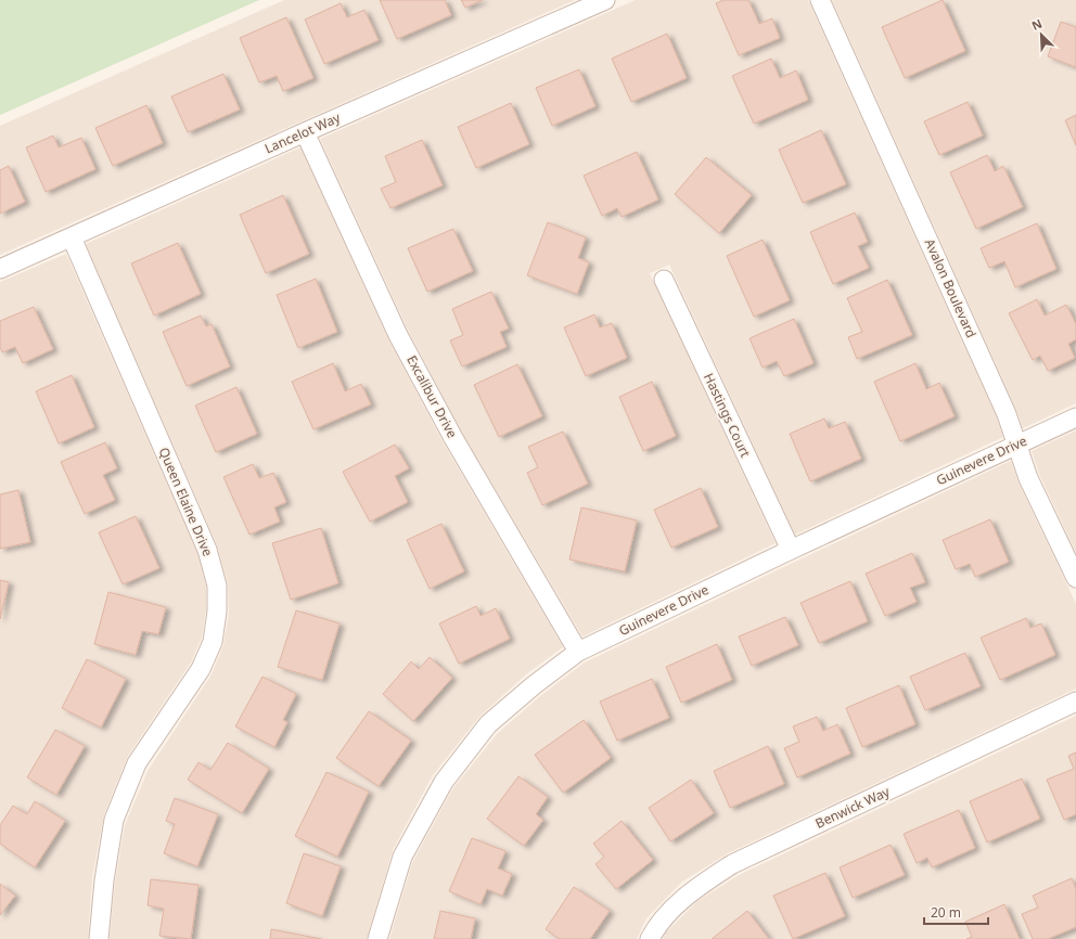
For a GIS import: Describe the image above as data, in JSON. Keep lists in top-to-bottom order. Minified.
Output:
{"streets":{"street":["Lancelot Way","Avalon Boulevard","Excalibur Drive","Hastings Court","Guinevere Drive","Queen Elaine Drive","Benwick Way"]},"crossings":[["Lancelot Way","Excalibur Drive"],["Lancelot Way","Queen Elaine Drive"],["Avalon Boulevard","Guinevere Drive"],["Excalibur Drive","Guinevere Drive"],["Hastings Court","Guinevere Drive"]],"scale_bar":"20 m","north":"top left"}
